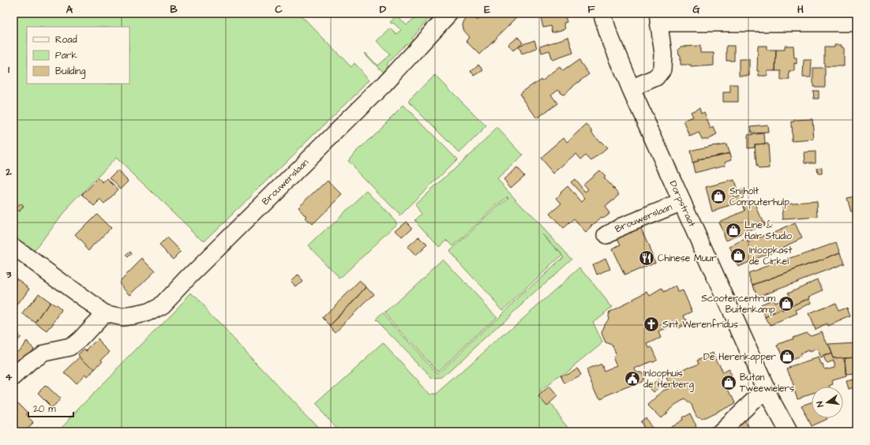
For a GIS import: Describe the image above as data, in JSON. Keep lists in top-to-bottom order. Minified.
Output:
{"streets":{"main road":["Dorpstraat"],"street":["Brouwerslaan"]},"crossings":[["Brouwerslaan","Dorpstraat"]],"places":{"shop":["Snijholt Computerhulp","Line & Hair Studio","Inloopkast de Cirkel","Scootercentrum Buitenkamp","De Herenkapper","Butan Tweewielers"],"restaurant":["Chinese Muur"],"church":["Sint Werenfridus"],"public building":["Inloophuis de Herberg"]},"legend":["Road","Park","Building"],"scale_bar":"20 m","north":"left","grid":{"columns":["A","B","C","D","E","F","G","H"],"rows":["1","2","3","4"]}}
